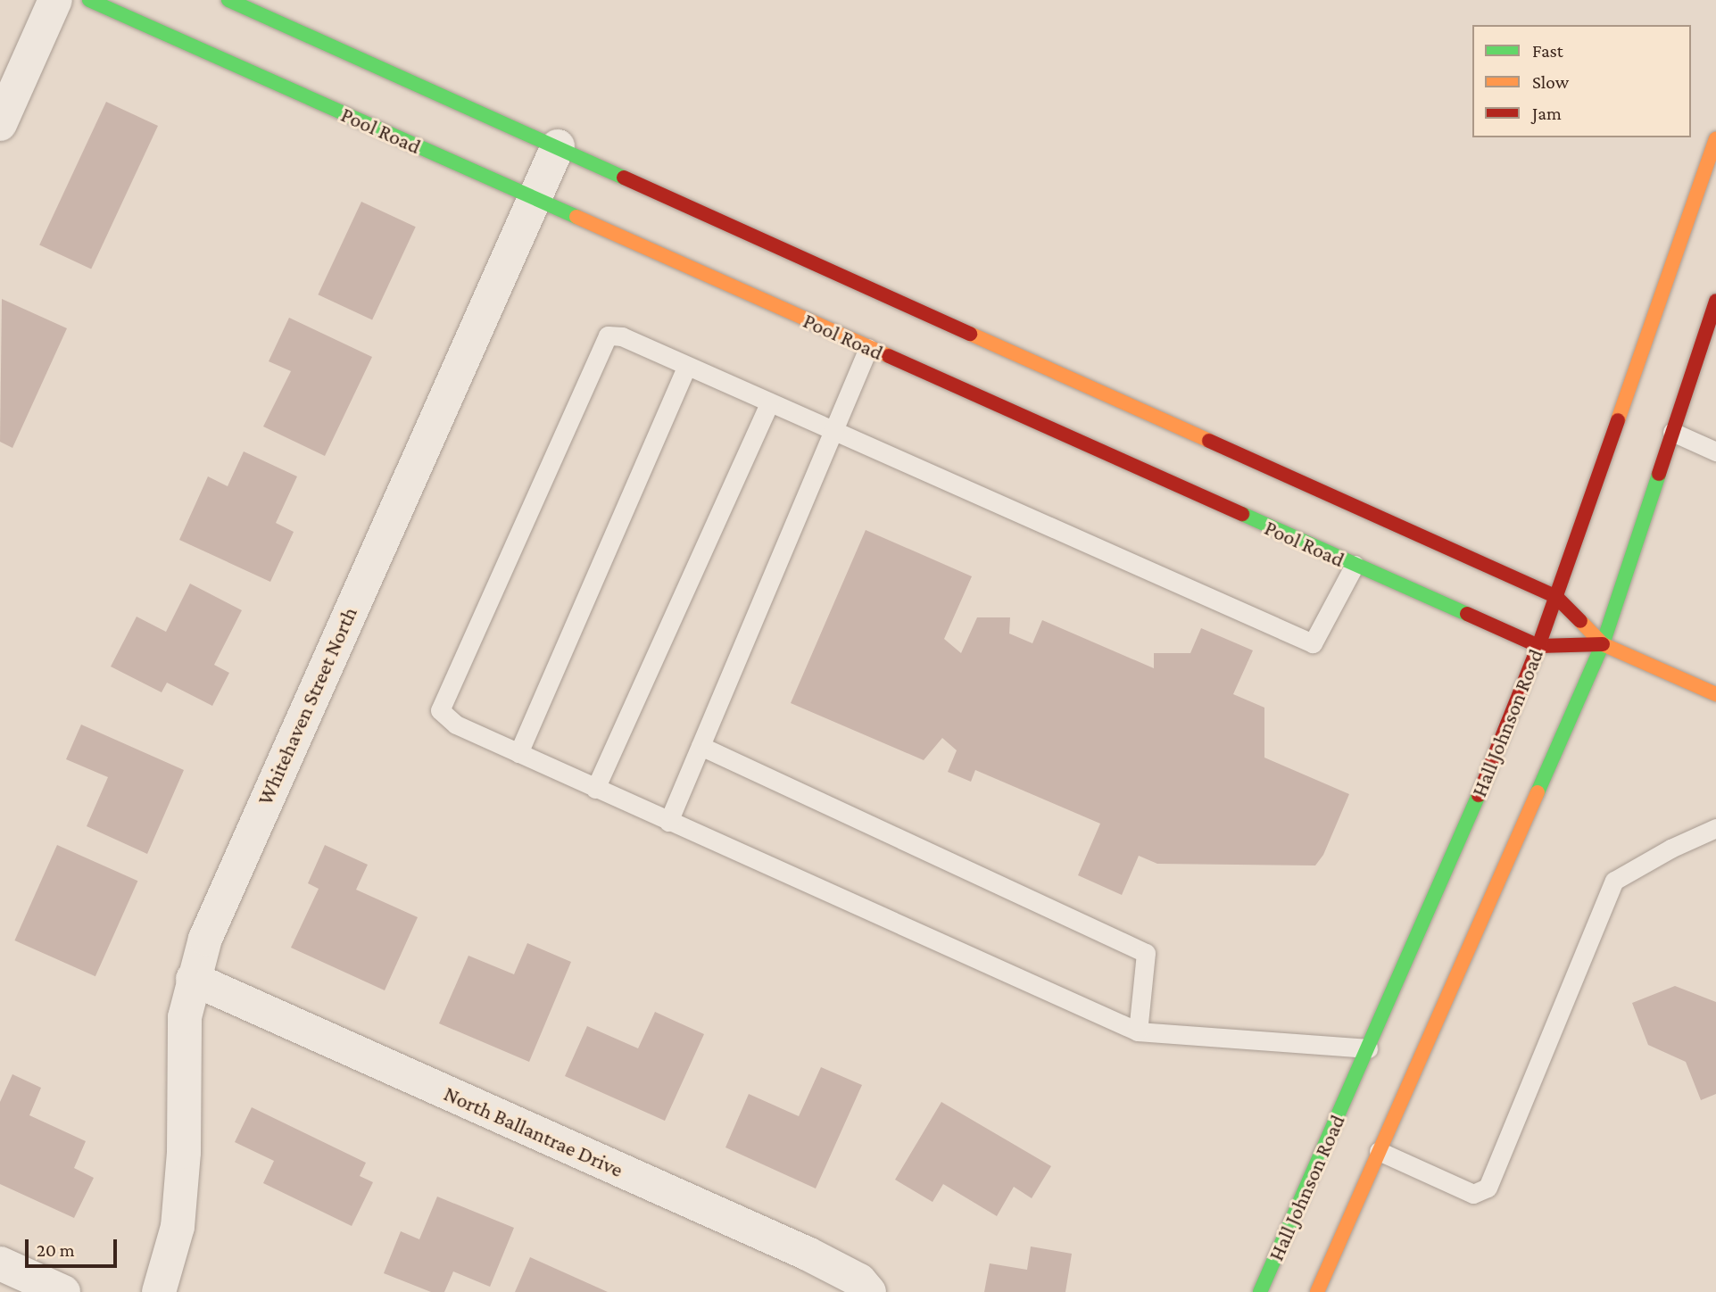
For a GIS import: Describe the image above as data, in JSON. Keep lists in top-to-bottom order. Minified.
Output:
{"streets":{"main road":["Pool Road","Hall Johnson Road"],"street":["Whitehaven Street North","North Ballantrae Drive"]},"crossings":[["Pool Road","Whitehaven Street North"],["Pool Road","Hall Johnson Road"],["Whitehaven Street North","North Ballantrae Drive"]],"legend":["Fast","Slow","Jam"],"scale_bar":"20 m"}
